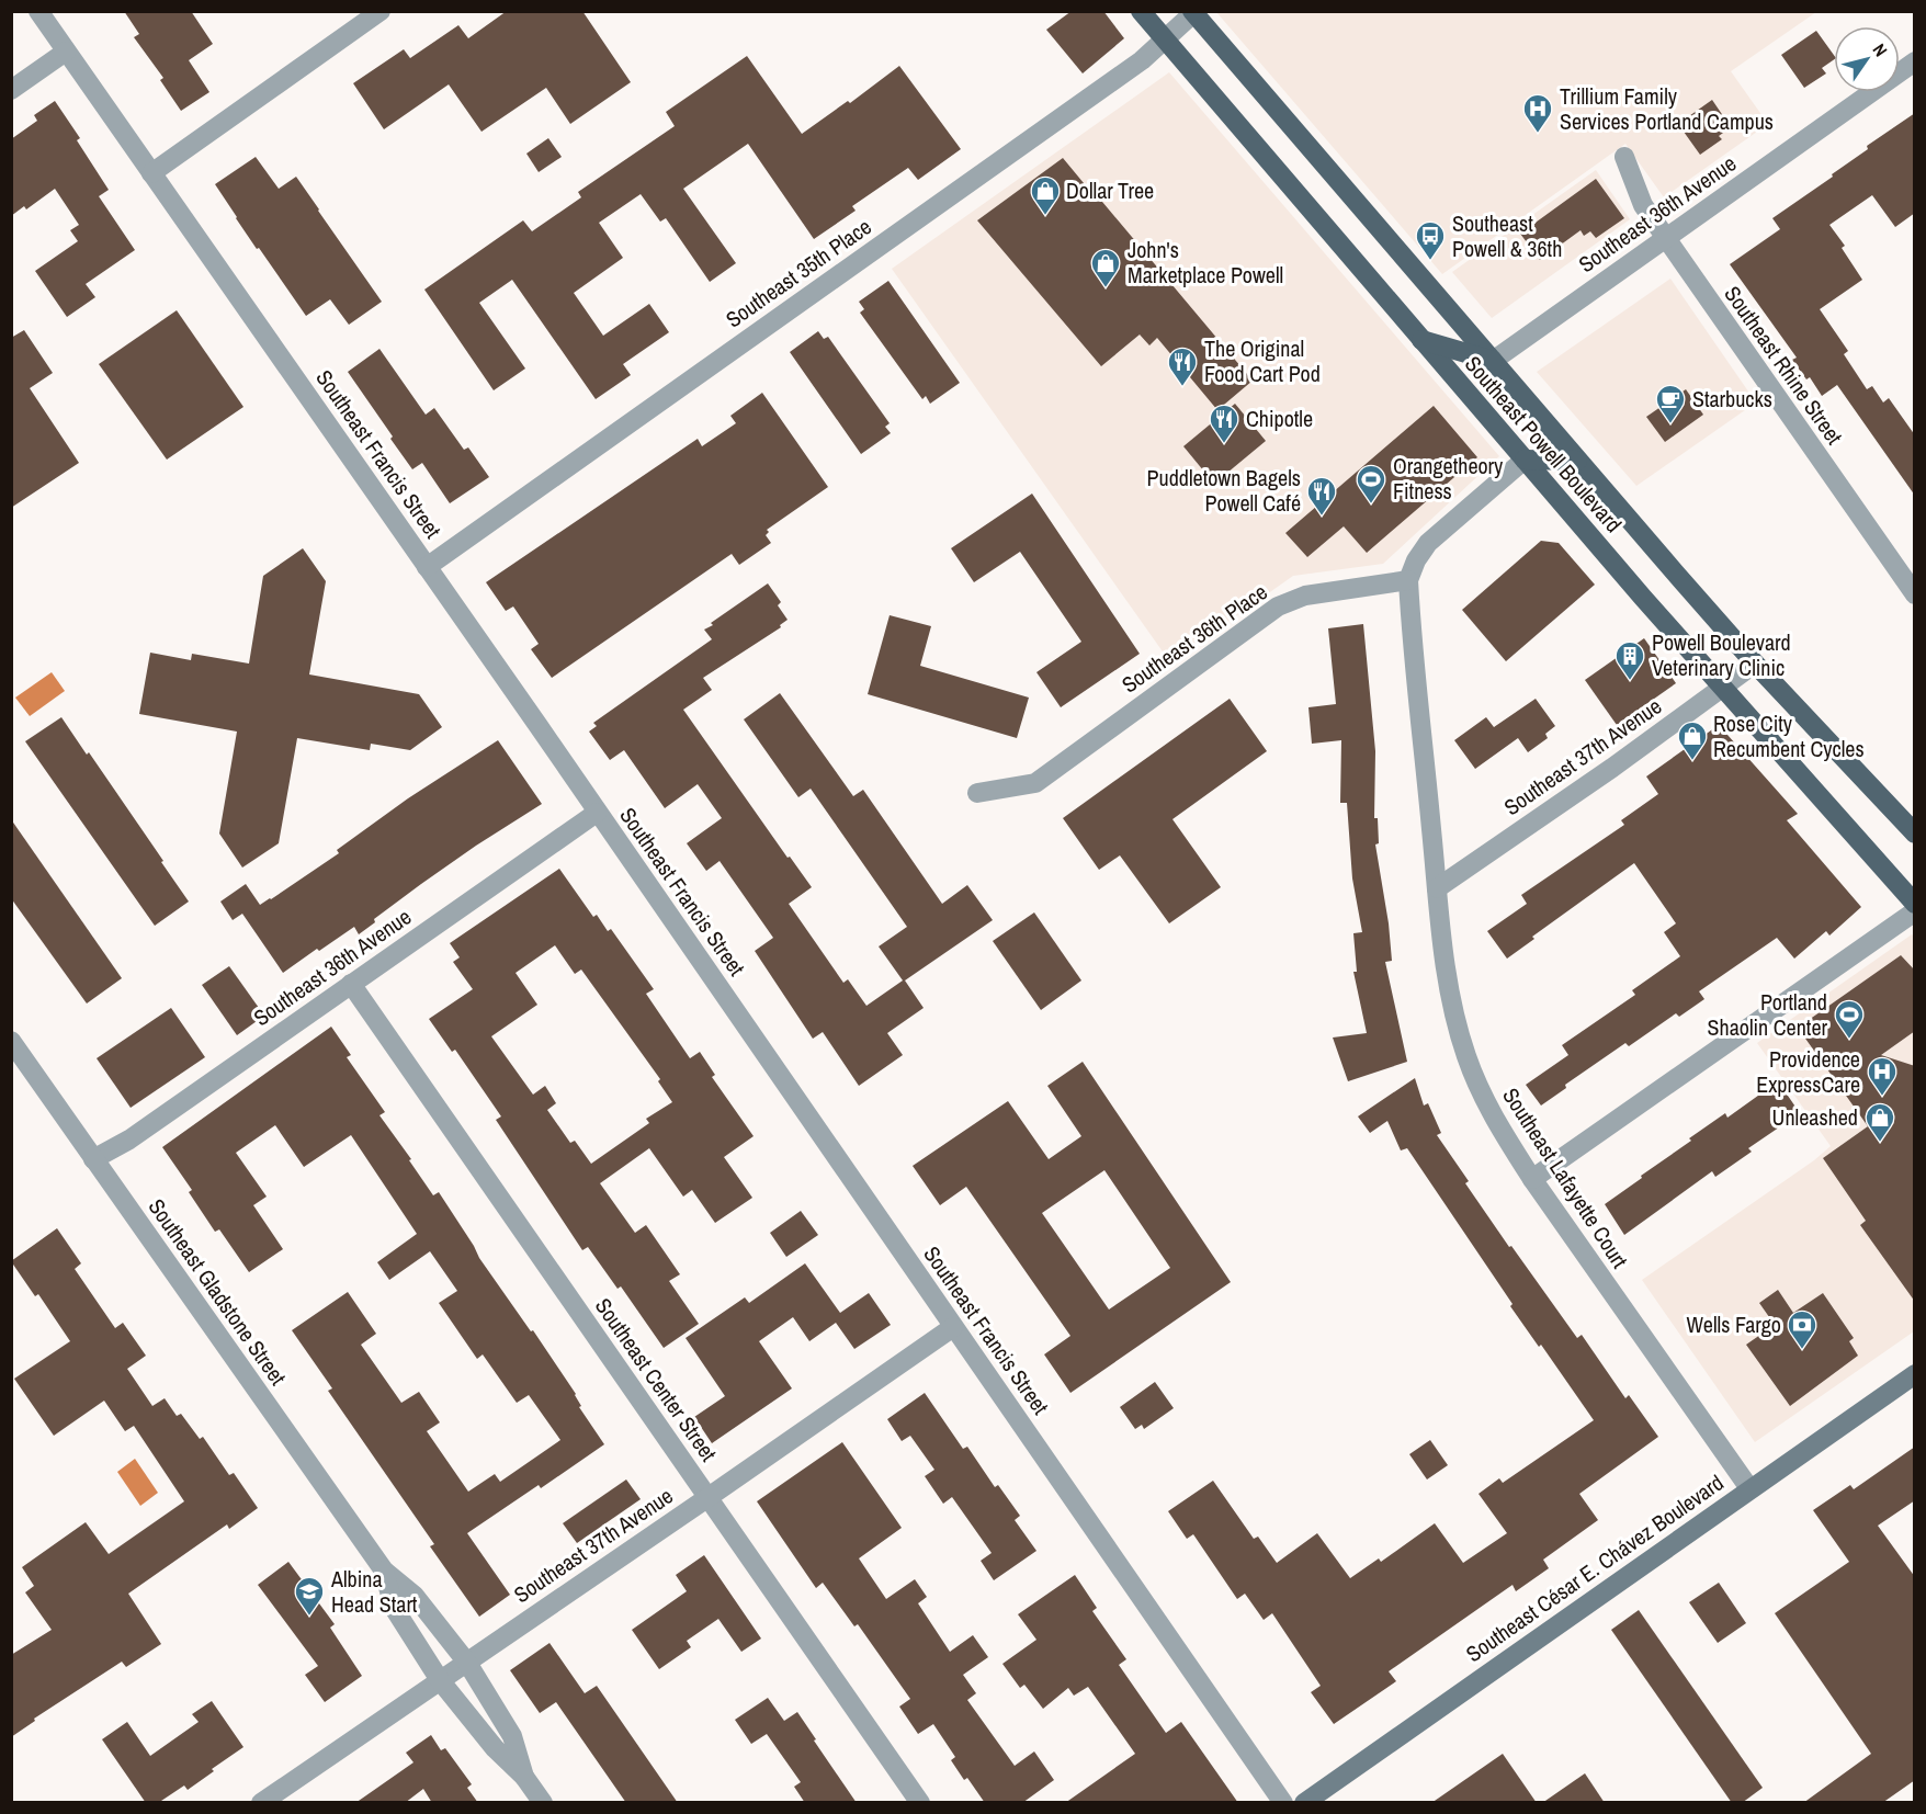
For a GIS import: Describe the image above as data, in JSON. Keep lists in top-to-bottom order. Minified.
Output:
{"streets":{"main road":["Southeast Powell Boulevard","Southeast César E. Chávez Boulevard"],"street":["Southeast 36th Avenue","Southeast 35th Place","Southeast Rhine Street","Southeast Francis Street","Southeast 36th Place","Southeast 37th Avenue","Southeast Lafayette Court","Southeast Gladstone Street","Southeast Center Street"]},"crossings":[["Southeast 36th Avenue","Southeast Rhine Street"],["Southeast 36th Avenue","Southeast Powell Boulevard"],["Southeast 36th Avenue","Southeast Francis Street"],["Southeast 36th Avenue","Southeast Gladstone Street"],["Southeast 36th Avenue","Southeast Center Street"],["Southeast 35th Place","Southeast Powell Boulevard"],["Southeast 35th Place","Southeast Francis Street"],["Southeast Powell Boulevard","Southeast 37th Avenue"],["Southeast Francis Street","Southeast 37th Avenue"],["Southeast 36th Place","Southeast Lafayette Court"],["Southeast 37th Avenue","Southeast Lafayette Court"],["Southeast 37th Avenue","Southeast Gladstone Street"],["Southeast 37th Avenue","Southeast Center Street"],["Southeast Lafayette Court","Southeast César E. Chávez Boulevard"]],"places":{"hospital":["Trillium Family Services Portland Campus","Providence ExpressCare"],"shop":["Dollar Tree","John's Marketplace Powell","Rose City Recumbent Cycles","Unleashed"],"bus stop":["Southeast Powell & 36th"],"restaurant":["The Original Food Cart Pod","Chipotle","Puddletown Bagels Powell Café"],"cafe":["Starbucks"],"sports":["Orangetheory Fitness","Portland Shaolin Center"],"building":["Powell Boulevard Veterinary Clinic"],"bank":["Wells Fargo"],"school or university":["Albina Head Start"]},"north":"top right"}
